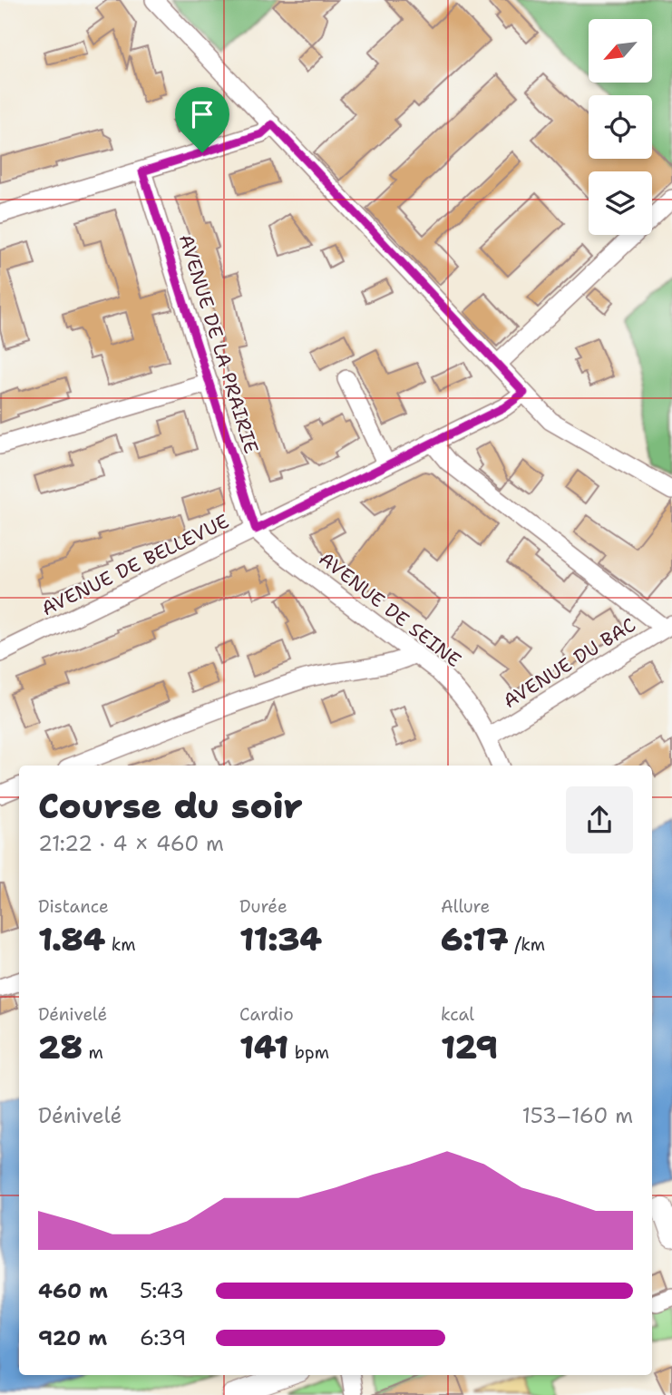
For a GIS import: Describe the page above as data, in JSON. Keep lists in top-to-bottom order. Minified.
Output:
{"streets":{"street":["AVENUE DE LA PRAIRIE","AVENUE DE BELLEVUE","AVENUE DE SEINE","AVENUE DU BAC"]},"crossings":[["AVENUE DE LA PRAIRIE","AVENUE DE BELLEVUE"],["AVENUE DE LA PRAIRIE","AVENUE DE SEINE"],["AVENUE DE BELLEVUE","AVENUE DE SEINE"],["AVENUE DE SEINE","AVENUE DU BAC"]],"north":"bottom left","page":{"heading":["Course du soir","21:22 · 4 × 460 m"],"stats":[["Distance","1.84 km"],["Durée","11:34"],["Allure","6:17 /km"],["Dénivelé","28 m"],["Cardio","141 bpm"],["kcal","129"]],"chart":["Dénivelé","153–160 m"],"list":[{"name":"460 m","note":"5:43"},{"name":"920 m","note":"6:39"}]}}
